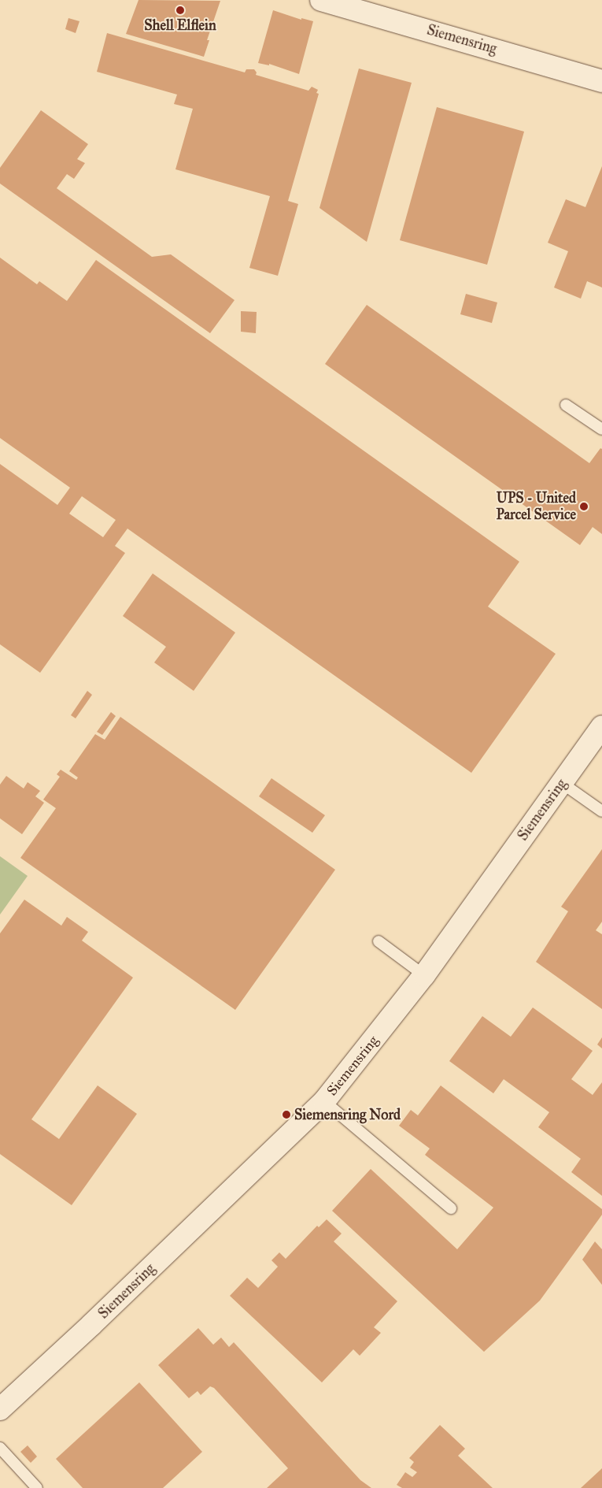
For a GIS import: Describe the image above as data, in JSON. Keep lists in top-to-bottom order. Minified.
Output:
{"streets":{"street":["Siemensring"]},"places":["Shell Elflein","UPS - United Parcel Service","Siemensring Nord"]}
